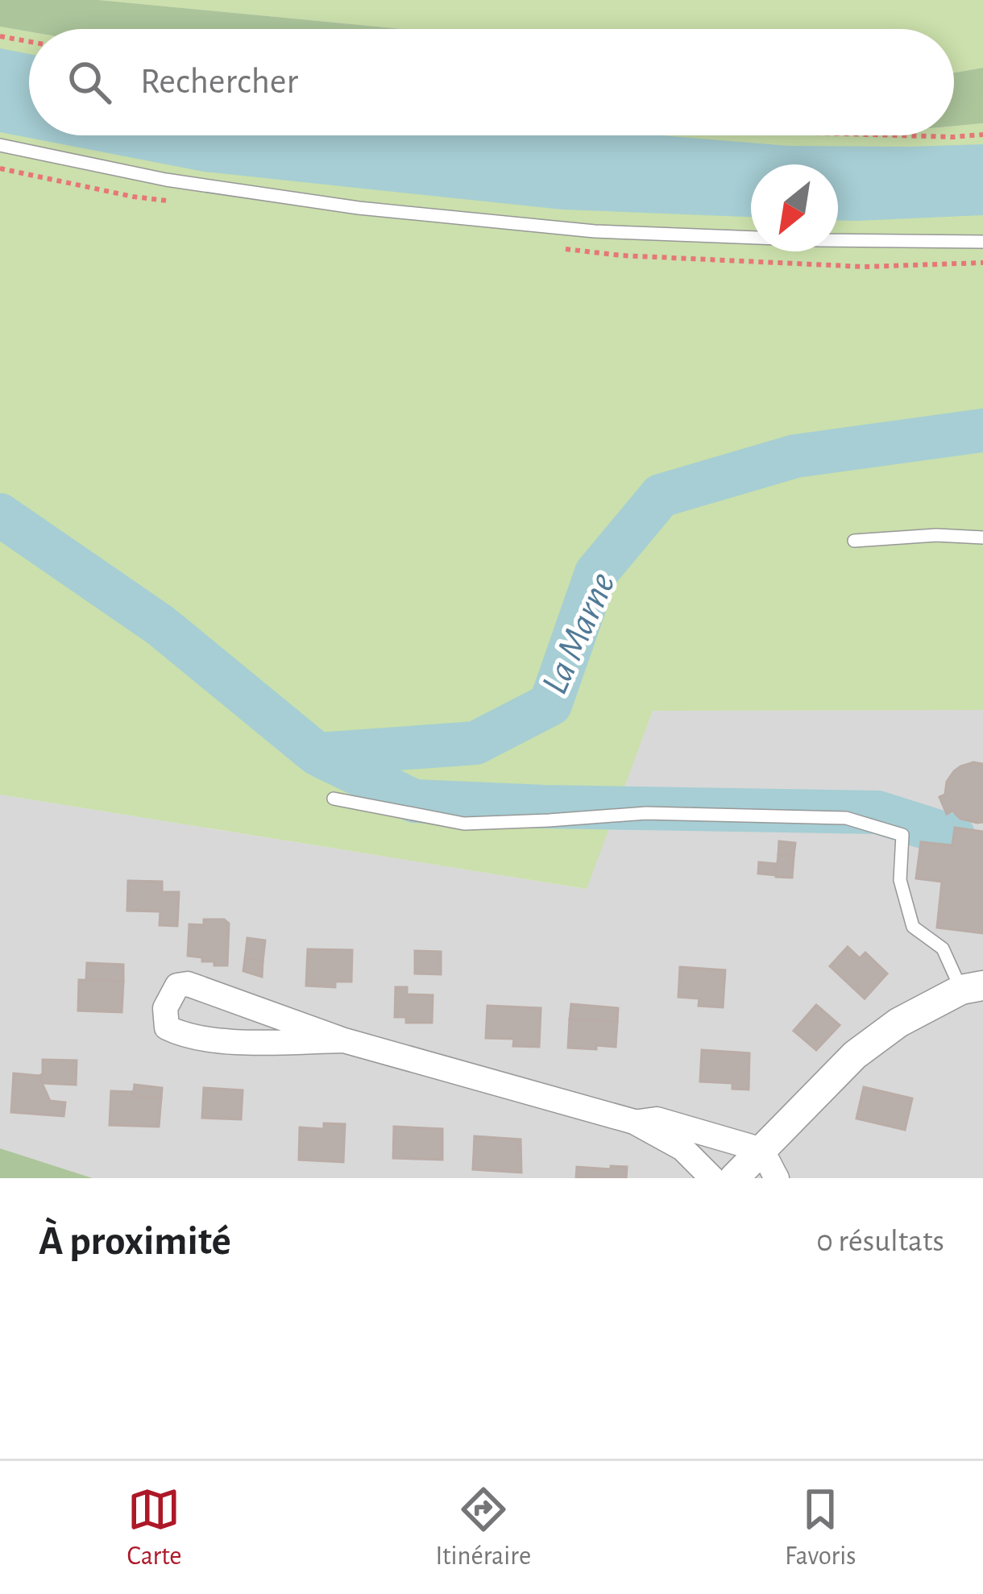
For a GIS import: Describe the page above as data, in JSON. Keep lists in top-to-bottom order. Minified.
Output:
{"water":["La Marne"],"north":"bottom left","page":{"search":"Rechercher","heading":["À proximité","0 résultats"],"nav":["Carte","Itinéraire","Favoris"]}}
